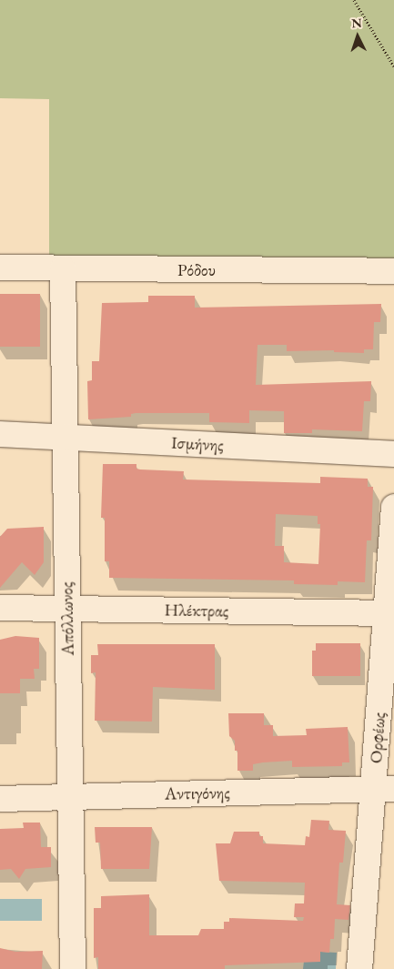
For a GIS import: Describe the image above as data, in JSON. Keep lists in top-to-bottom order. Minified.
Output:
{"streets":{"street":["Ρόδου","Ισμήνης","Ηλέκτρας","Απόλλωνος","Ορφέως","Αντιγόνης"]},"crossings":[["Ρόδου","Απόλλωνος"],["Ισμήνης","Απόλλωνος"],["Ηλέκτρας","Απόλλωνος"],["Ηλέκτρας","Ορφέως"],["Απόλλωνος","Αντιγόνης"],["Ορφέως","Αντιγόνης"]],"north":"top"}
